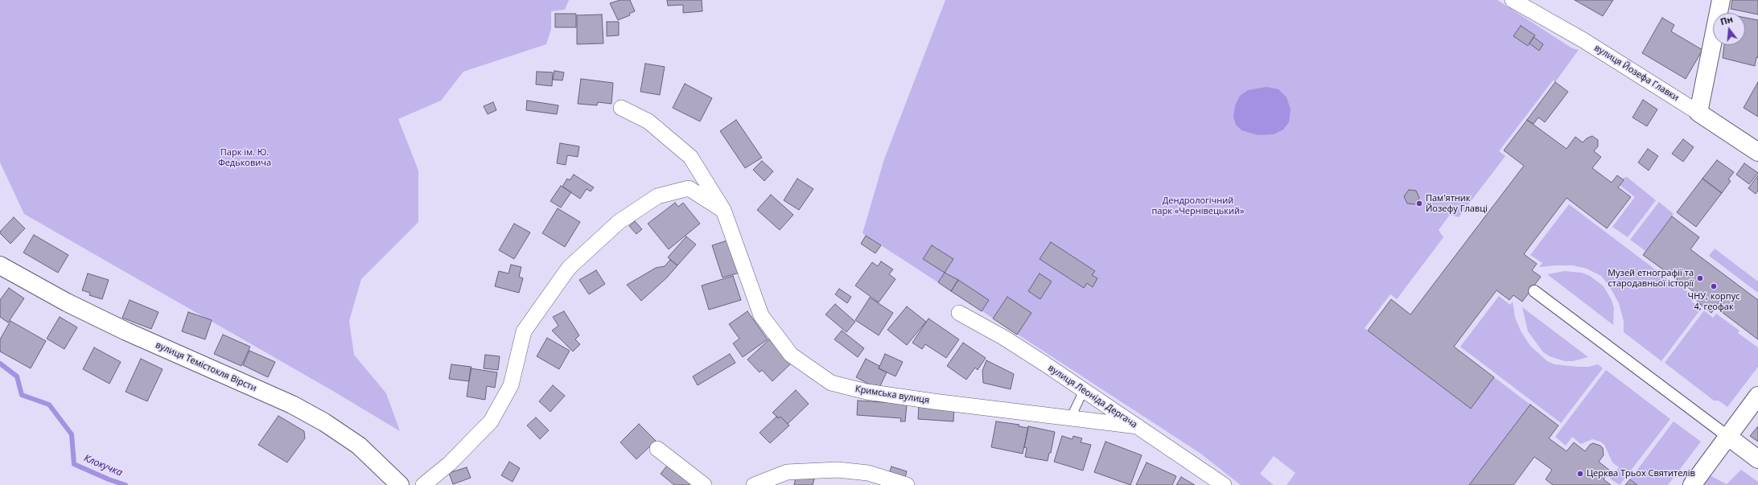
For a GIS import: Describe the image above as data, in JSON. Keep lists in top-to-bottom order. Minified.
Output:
{"streets":{"street":["вулиця Йозефа Главки","вулиця Темістокля Вірсти","Кримська вулиця","вулиця Леоніда Дергача"]},"crossings":[["Кримська вулиця","вулиця Леоніда Дергача"]],"water":["Клокучка"],"parks":["Парк ім. Ю. Федьковича","Дендрологічний парк «Чернівецький»"],"places":["Пам'ятник Йозефу Главці","Музей етнографії та стародавньої історії","ЧНУ, корпус 4, геофак","Церква Трьох Святителів"],"north":"top"}
